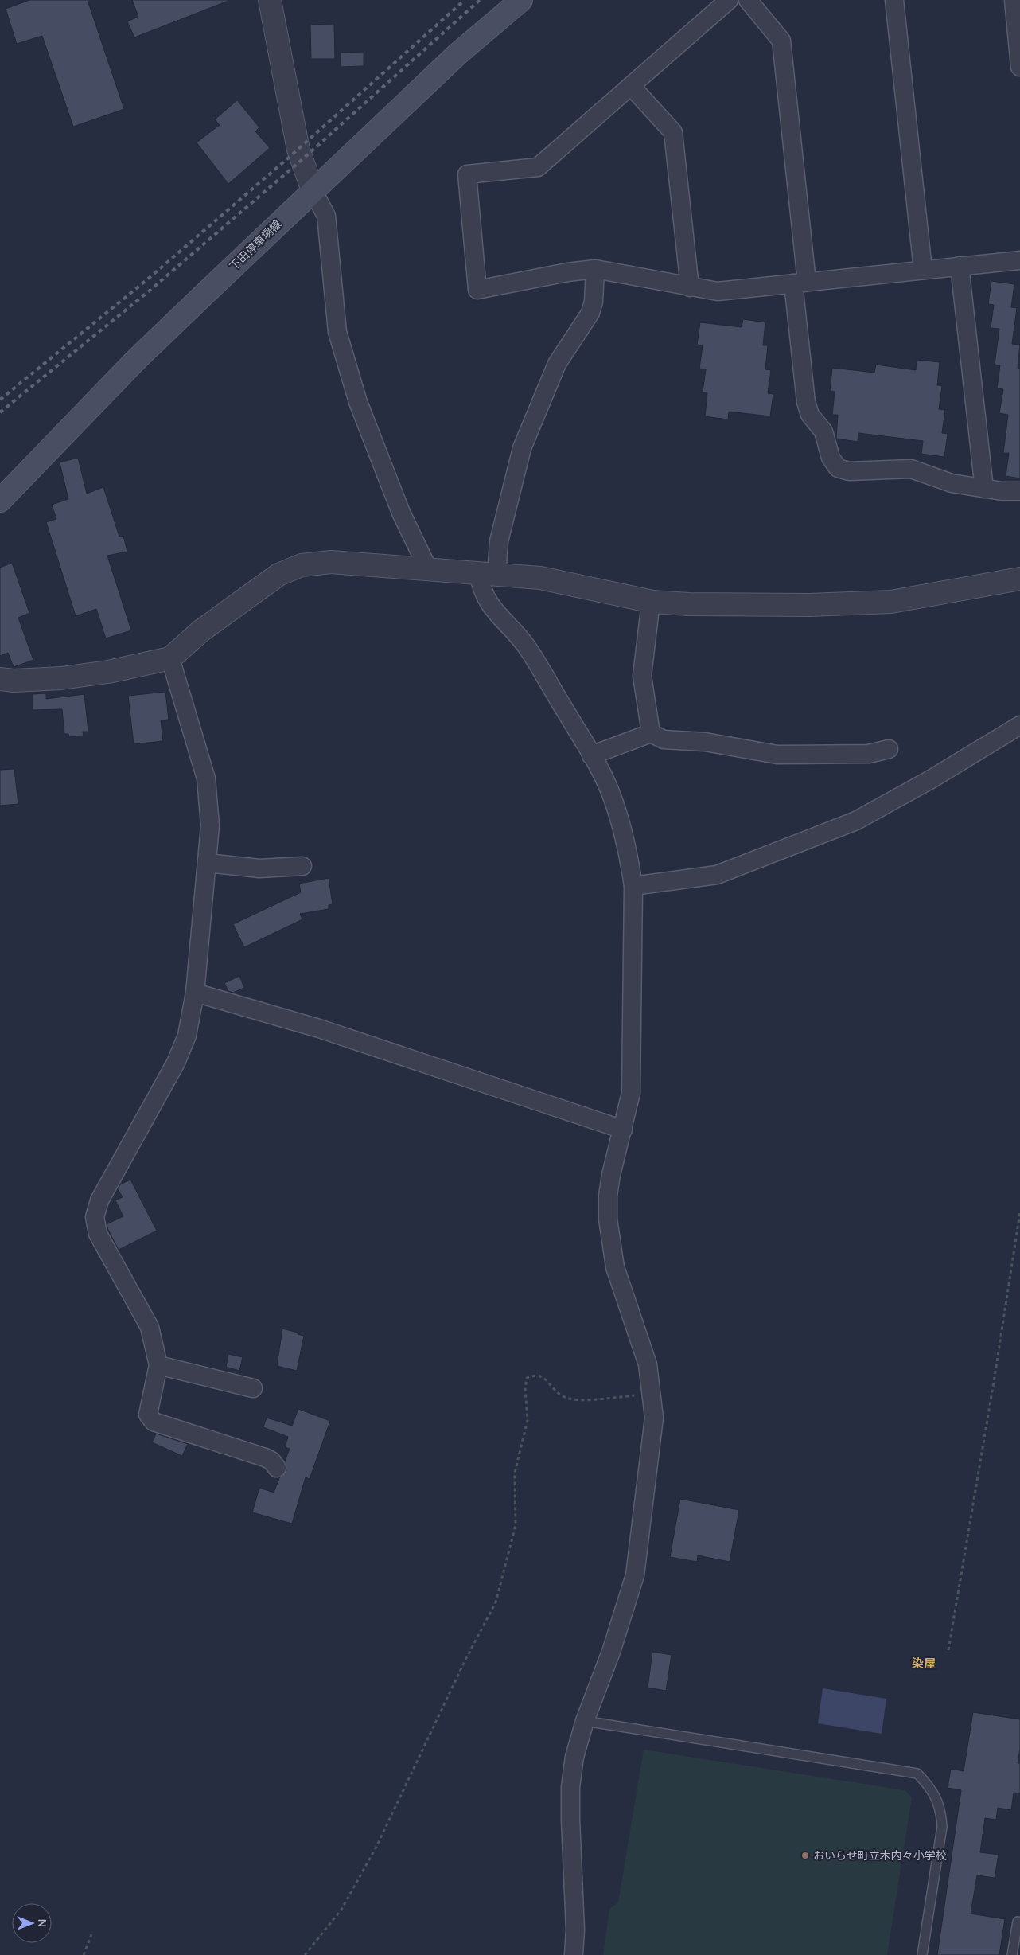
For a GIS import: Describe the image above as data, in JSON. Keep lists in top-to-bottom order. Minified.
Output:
{"streets":{"main road":["下田停車場線"]},"districts":["染屋"],"places":["おいらせ町立木内々小学校"],"north":"right"}
